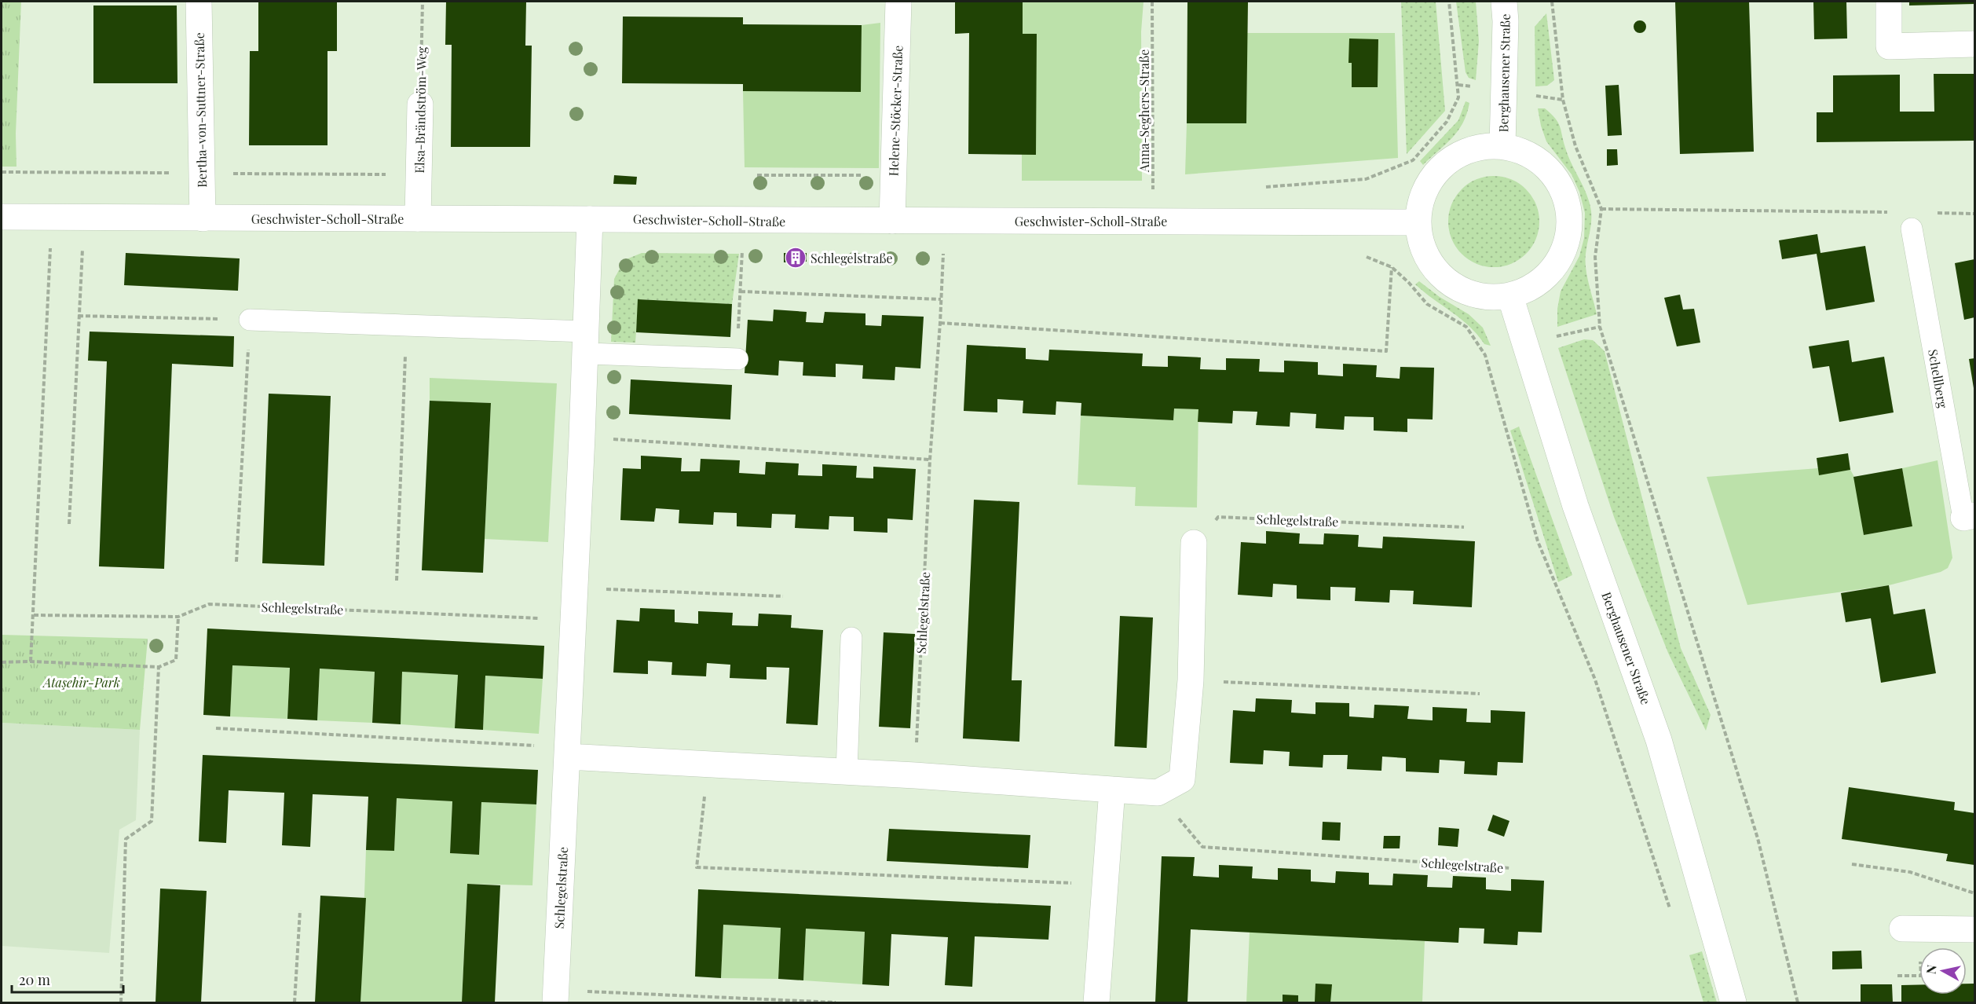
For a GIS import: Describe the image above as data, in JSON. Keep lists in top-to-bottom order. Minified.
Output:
{"streets":{"street":["Berghausener Straße","Bertha-von-Suttner-Straße","Elsa-Brändström-Weg","Helene-Stöcker-Straße","Geschwister-Scholl-Straße","Schlegelstraße"],"lane":["Schellberg"],"path":["Anna-Seghers-Straße"]},"crossings":[["Berghausener Straße","Geschwister-Scholl-Straße"],["Bertha-von-Suttner-Straße","Geschwister-Scholl-Straße"],["Elsa-Brändström-Weg","Geschwister-Scholl-Straße"],["Helene-Stöcker-Straße","Geschwister-Scholl-Straße"],["Anna-Seghers-Straße","Geschwister-Scholl-Straße"],["Geschwister-Scholl-Straße","Schlegelstraße"]],"parks":["Ataşehir-Park"],"places":{"building":["Schlegelstraße"]},"scale_bar":"20 m","north":"left"}
